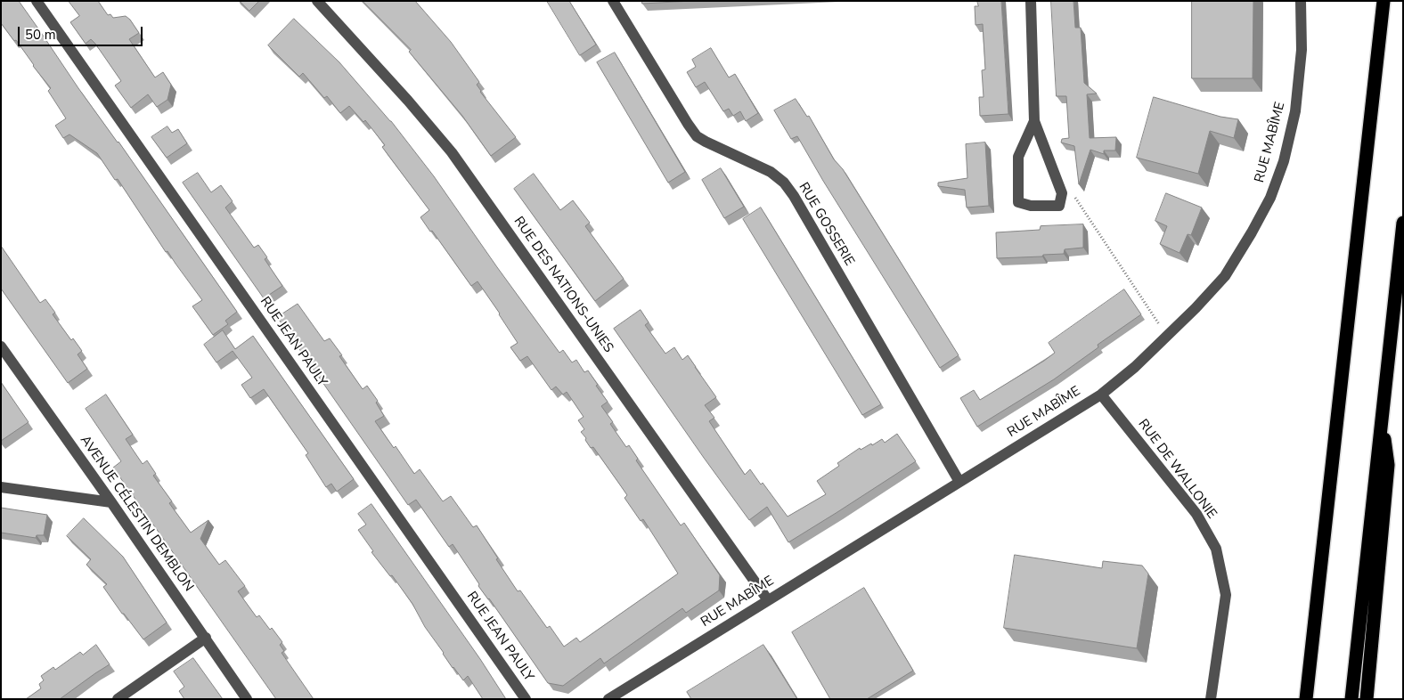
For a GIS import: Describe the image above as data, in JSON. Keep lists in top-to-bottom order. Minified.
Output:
{"streets":{"street":["RUE MABÎME","RUE GOSSERIE","RUE DES NATIONS-UNIES","RUE JEAN PAULY","RUE DE WALLONIE","AVENUE CÉLESTIN DEMBLON"]},"crossings":[["RUE MABÎME","RUE GOSSERIE"],["RUE MABÎME","RUE DES NATIONS-UNIES"],["RUE MABÎME","RUE DE WALLONIE"]],"scale_bar":"50 m"}
